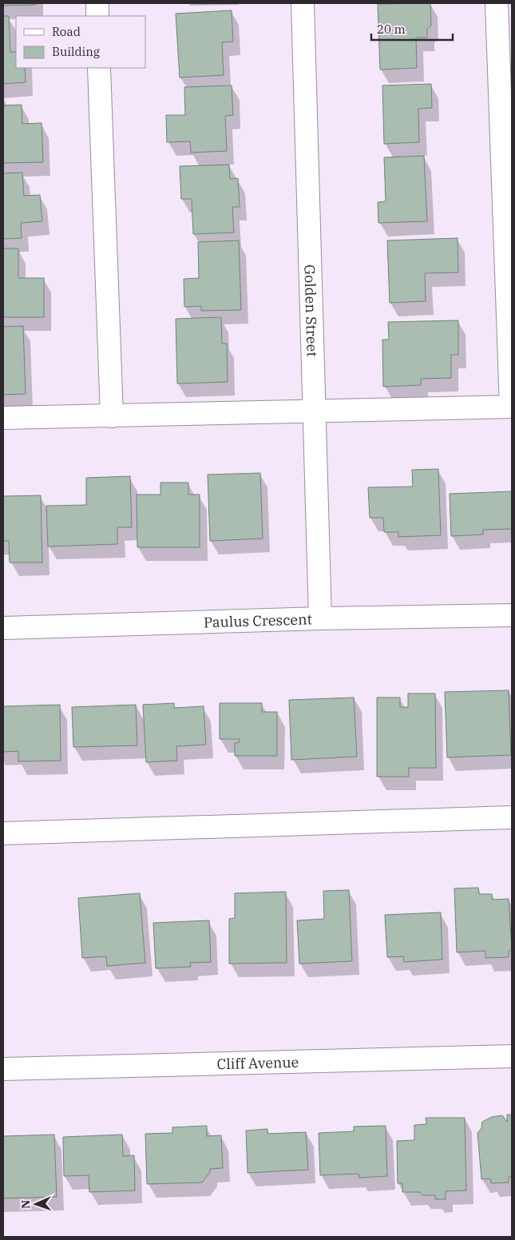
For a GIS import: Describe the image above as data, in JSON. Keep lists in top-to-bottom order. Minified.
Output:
{"streets":{"street":["Golden Street","Paulus Crescent","Cliff Avenue"]},"crossings":[["Golden Street","Paulus Crescent"]],"legend":["Road","Building"],"scale_bar":"20 m","north":"left"}
